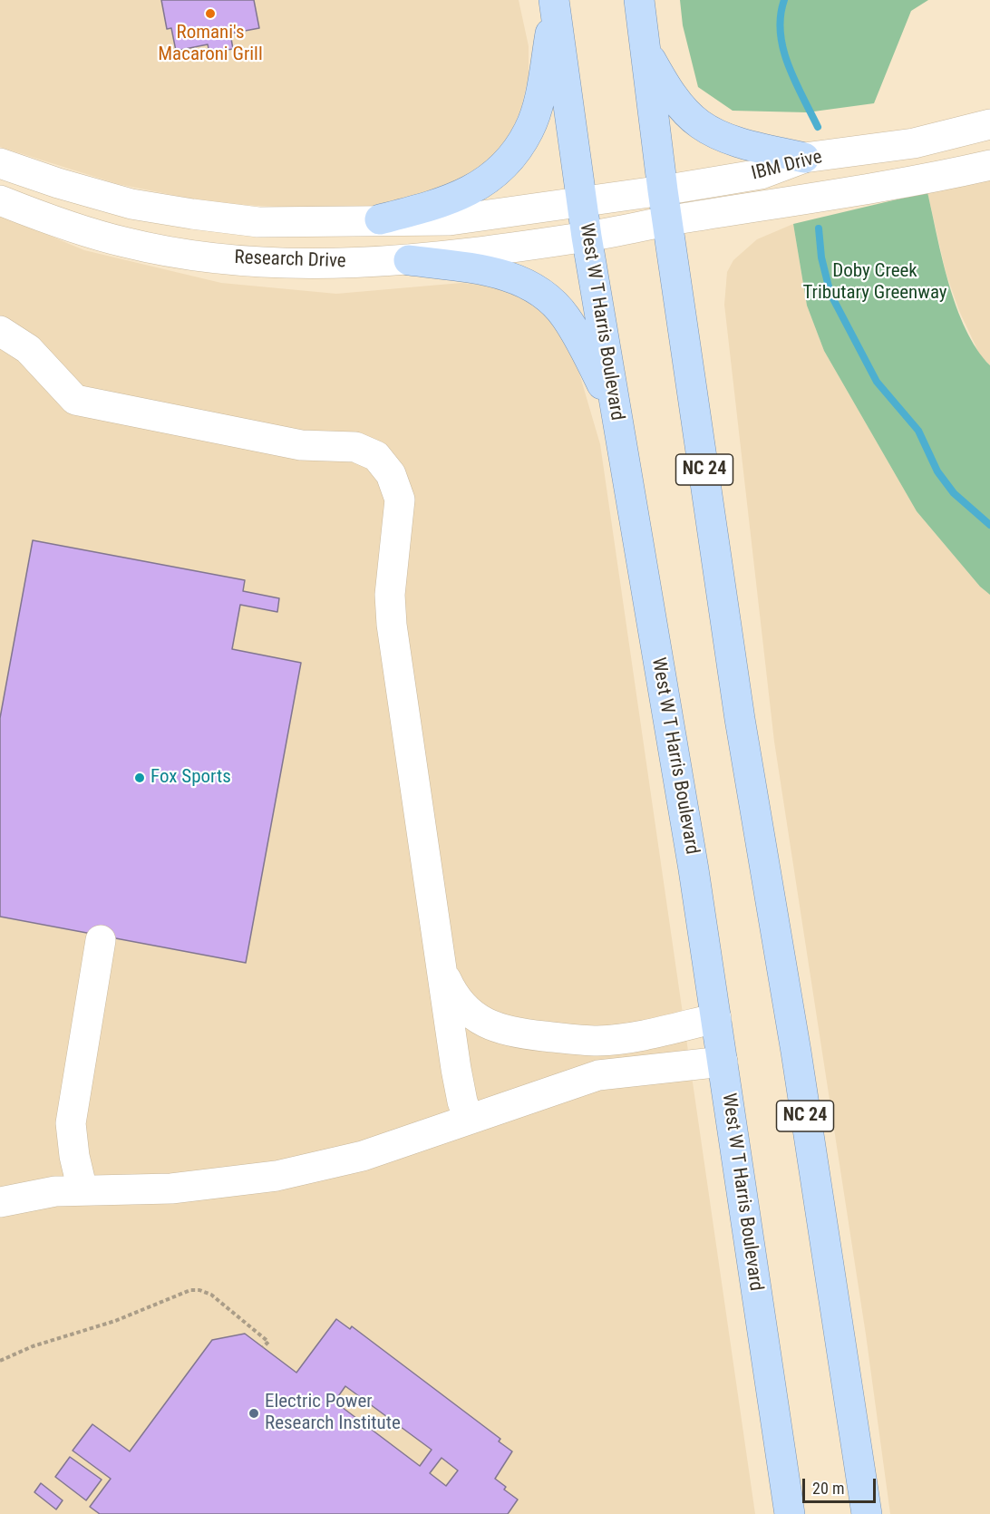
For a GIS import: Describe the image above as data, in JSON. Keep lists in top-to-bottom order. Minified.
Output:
{"streets":{"main road":["West W T Harris Boulevard","NC 24"],"street":["IBM Drive","Research Drive"]},"crossings":[["IBM Drive","Research Drive"],["IBM Drive","West W T Harris Boulevard"],["IBM Drive","NC 24"],["Research Drive","West W T Harris Boulevard"]],"parks":["Doby Creek Tributary Greenway"],"places":["Romani's Macaroni Grill","Fox Sports","Electric Power Research Institute"],"scale_bar":"20 m"}
